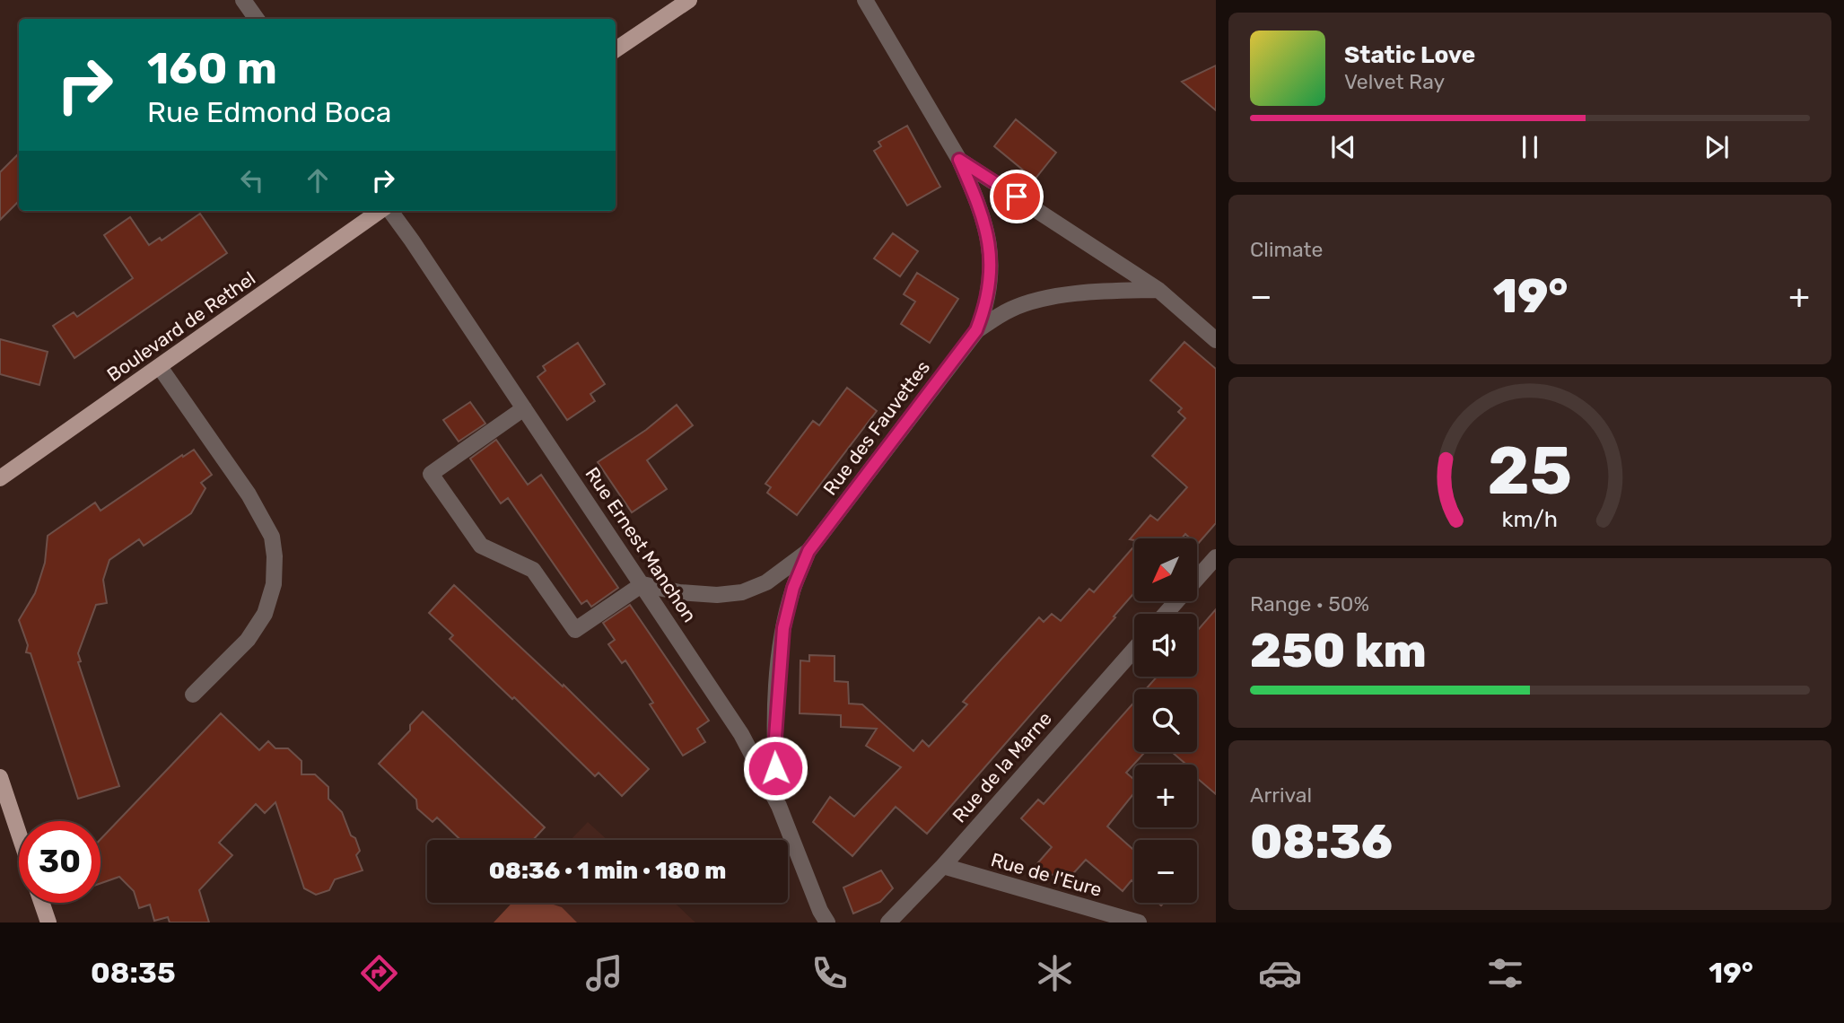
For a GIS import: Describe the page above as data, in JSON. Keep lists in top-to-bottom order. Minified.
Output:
{"streets":{"main road":["Boulevard de Rethel"],"street":["Rue des Fauvettes","Rue Ernest Manchon","Rue de la Marne","Rue de l'Eure"]},"crossings":[["Rue des Fauvettes","Rue Ernest Manchon"],["Rue de la Marne","Rue de l'Eure"]],"north":"bottom left","page":{"turn":["160 m","Rue Edmond Boca"],"song":["Static Love","Velvet Ray"],"tile":["Climate",["Range · 50%","250 km"],["Arrival","08:36"]],"heat":["−","19°","+"],"map_buttons":["+","−"],"limit":"30","trip":"08:36 · 1 min · 180 m","tabs":["08:35","19°"],"gauge":["25","km/h"]}}
